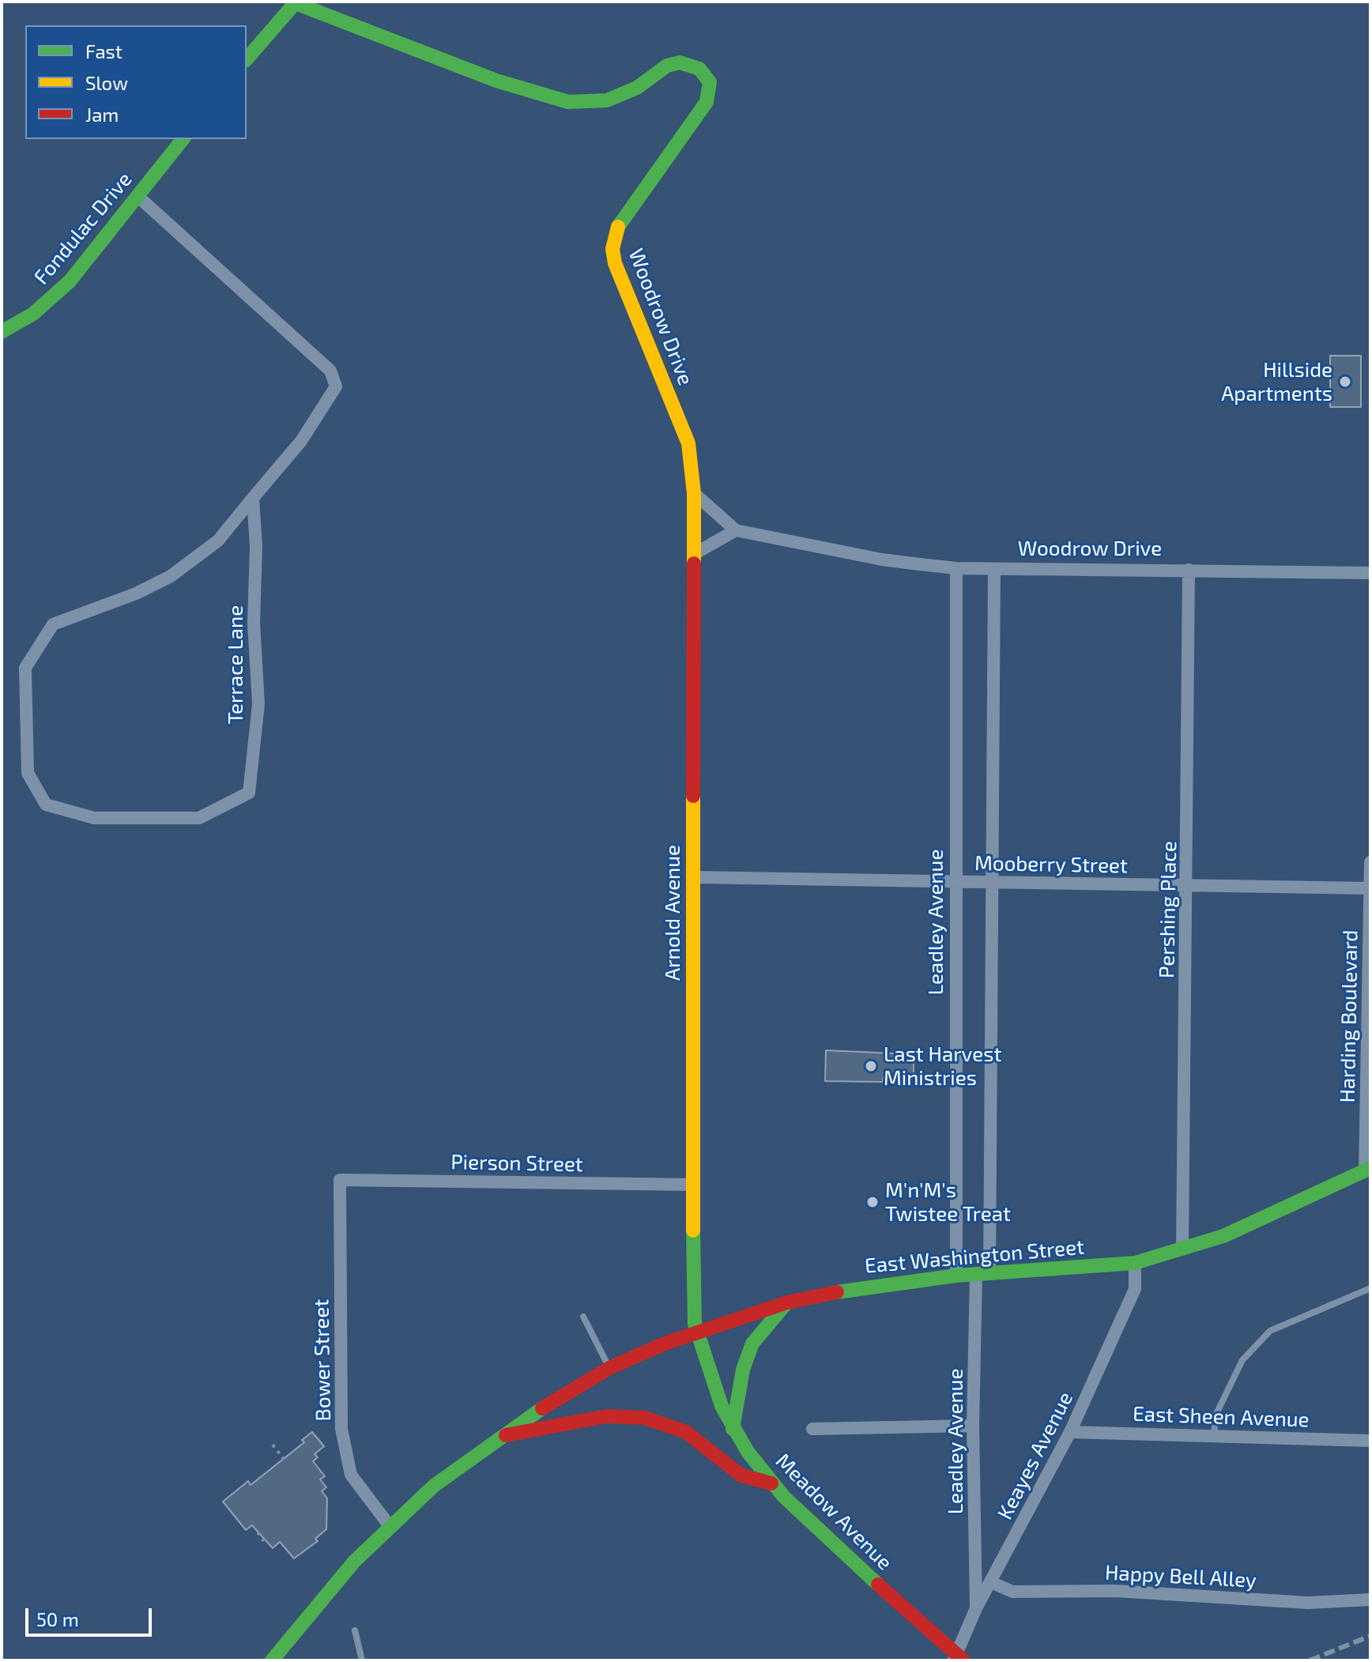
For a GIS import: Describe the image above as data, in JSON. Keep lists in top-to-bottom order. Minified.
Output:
{"streets":{"main road":["Fondulac Drive","Woodrow Drive","Arnold Avenue","East Washington Street","Meadow Avenue"],"street":["Terrace Lane","Mooberry Street","Pershing Place","Leadley Avenue","Harding Boulevard","Pierson Street","Bower Street","East Sheen Avenue","Keayes Avenue","Happy Bell Alley"]},"crossings":[["Fondulac Drive","Terrace Lane"],["Woodrow Drive","Pershing Place"],["Woodrow Drive","Arnold Avenue"],["Woodrow Drive","Leadley Avenue"],["Mooberry Street","Pershing Place"],["Mooberry Street","Arnold Avenue"],["Mooberry Street","Leadley Avenue"],["Mooberry Street","Harding Boulevard"],["Pershing Place","East Washington Street"],["Arnold Avenue","Pierson Street"],["Arnold Avenue","East Washington Street"],["Arnold Avenue","Meadow Avenue"],["Leadley Avenue","East Washington Street"],["Leadley Avenue","Keayes Avenue"],["Harding Boulevard","East Washington Street"],["Pierson Street","Bower Street"],["East Washington Street","Bower Street"],["East Washington Street","Keayes Avenue"],["East Washington Street","Meadow Avenue"],["East Sheen Avenue","Keayes Avenue"],["Keayes Avenue","Happy Bell Alley"]],"places":["Hillside Apartments","Last Harvest Ministries","M'n'M's Twistee Treat"],"legend":["Fast","Slow","Jam"],"scale_bar":"50 m"}
